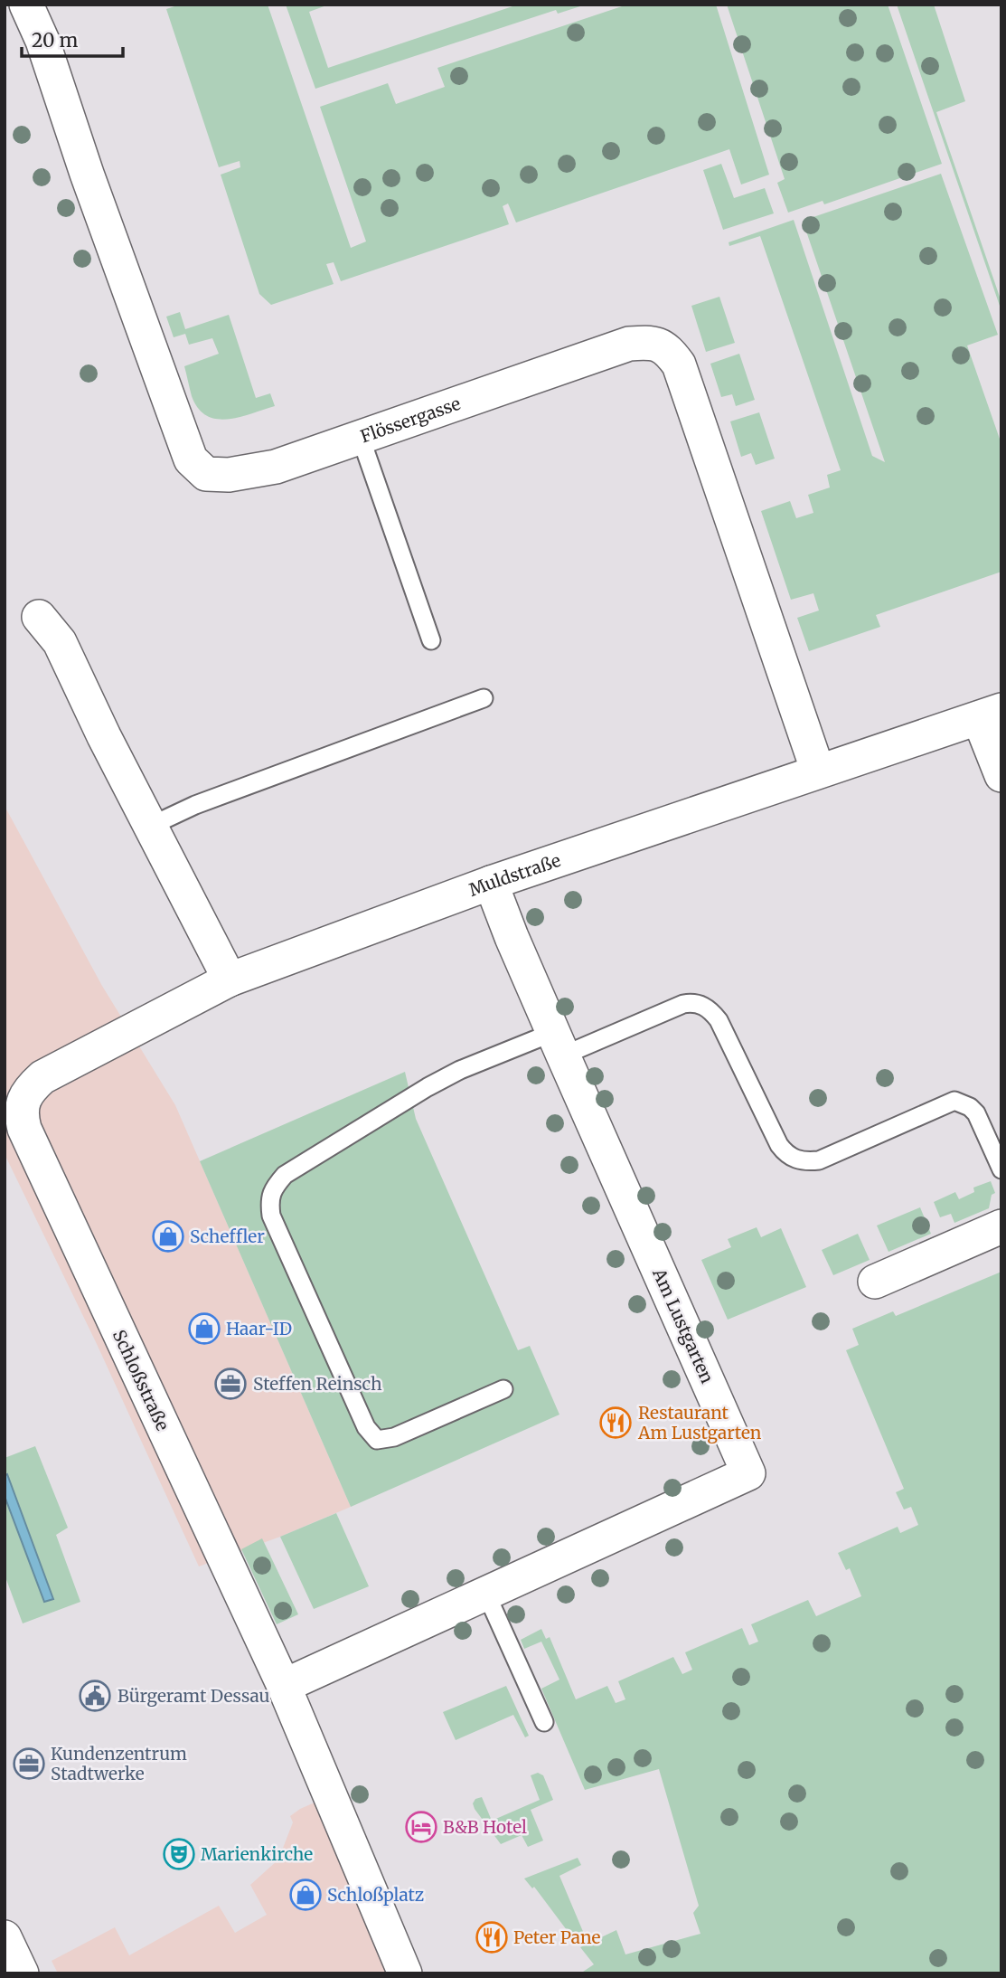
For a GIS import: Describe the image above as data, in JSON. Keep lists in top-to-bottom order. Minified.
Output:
{"streets":{"street":["Flössergasse","Muldstraße","Am Lustgarten","Schloßstraße"]},"crossings":[["Flössergasse","Muldstraße"],["Muldstraße","Am Lustgarten"],["Muldstraße","Schloßstraße"],["Am Lustgarten","Schloßstraße"]],"places":{"shop":["Scheffler","Haar-ID","Schloßplatz"],"office":["Steffen Reinsch","Kundenzentrum Stadtwerke"],"restaurant":["Restaurant Am Lustgarten","Peter Pane"],"public building":["Bürgeramt Dessau"],"hotel":["B&B Hotel"],"theatre":["Marienkirche"]},"scale_bar":"20 m"}
